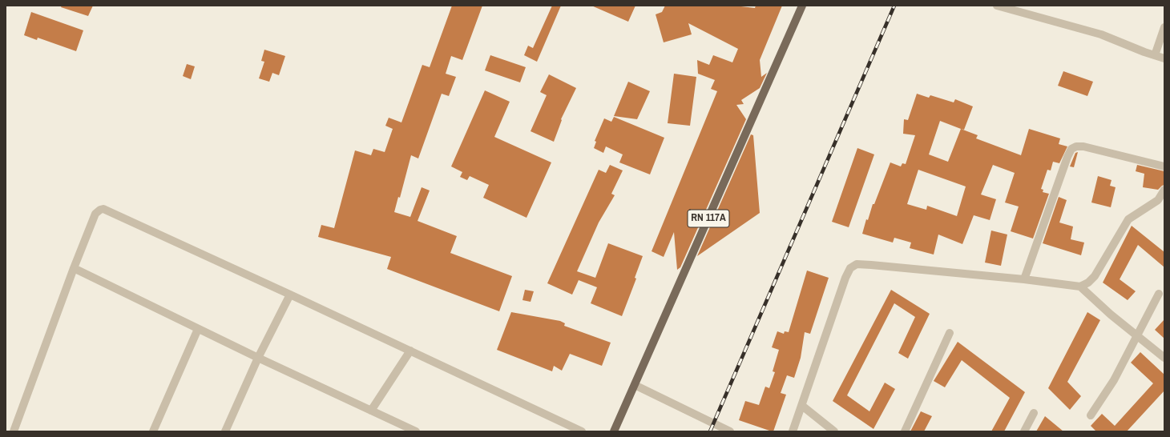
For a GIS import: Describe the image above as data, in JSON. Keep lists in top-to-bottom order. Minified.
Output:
{"streets":{"main road":["RN 117A"]}}
